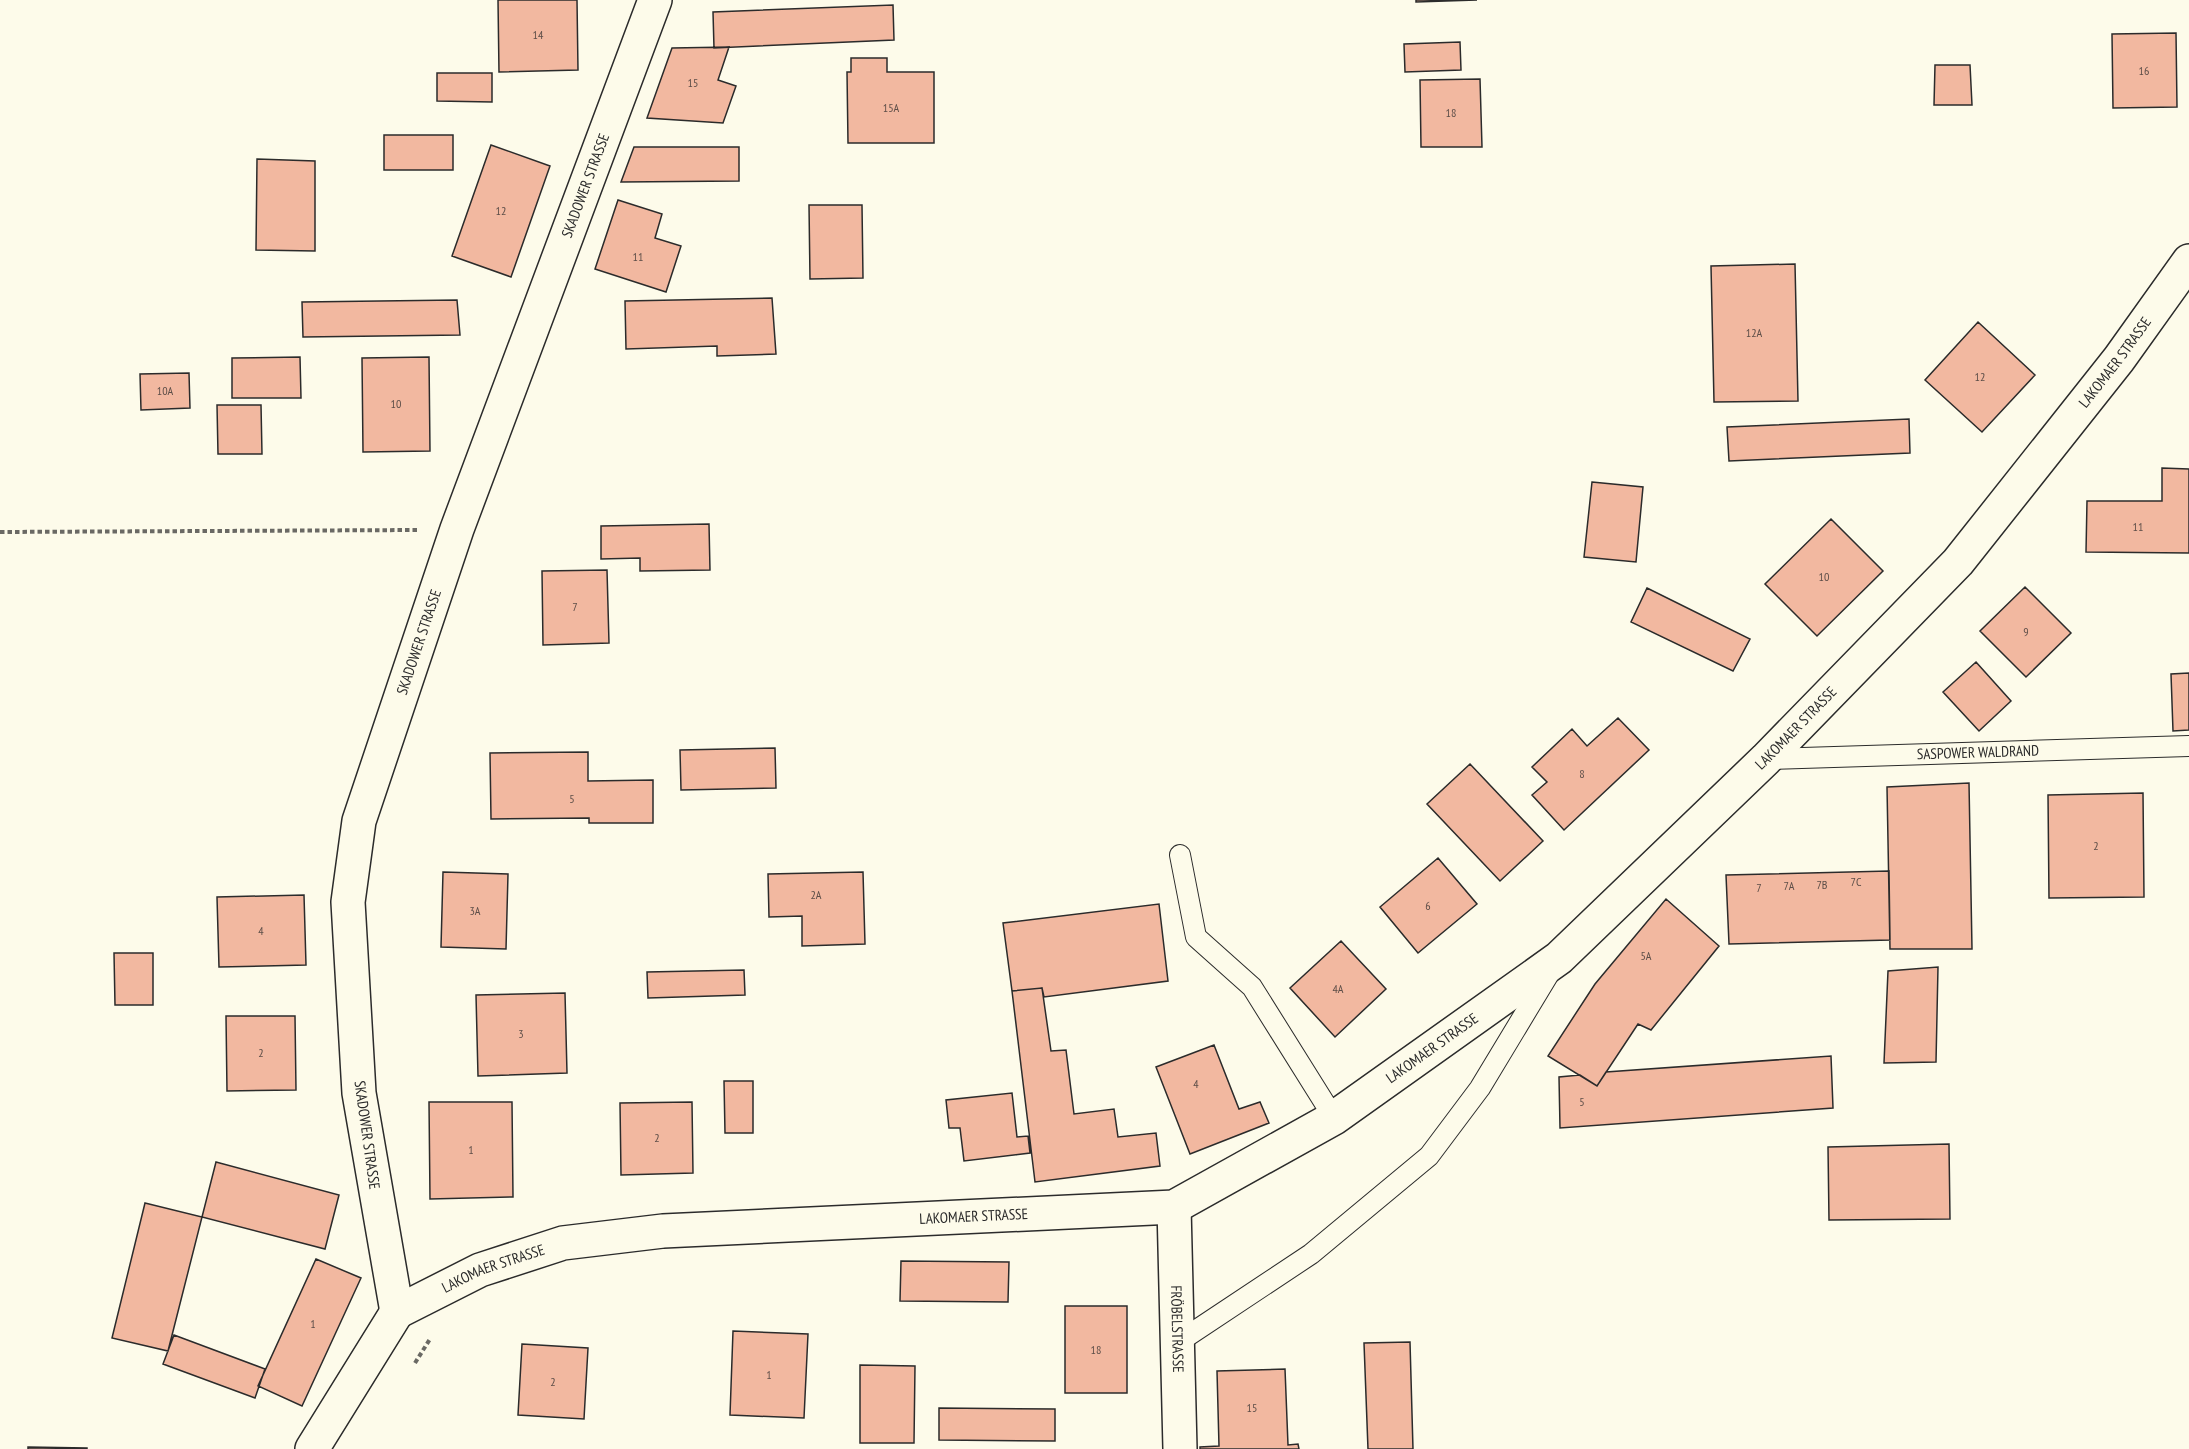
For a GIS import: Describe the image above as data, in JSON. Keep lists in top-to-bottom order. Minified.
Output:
{"streets":{"street":["SKADOWER STRASSE","LAKOMAER STRASSE","FRÖBELSTRASSE"],"lane":["SASPOWER WALDRAND"]},"crossings":[["SKADOWER STRASSE","LAKOMAER STRASSE"],["LAKOMAER STRASSE","SASPOWER WALDRAND"],["LAKOMAER STRASSE","FRÖBELSTRASSE"]],"house_numbers":["14","16","15","15A","18","12","11","12A","12","10A","10","11","10","7","9","8","5","2","7C","7B","7A","7","2A","6","3A","4","5A","4A","3","2","4","5","2","1","1","18","1","2","15"]}
